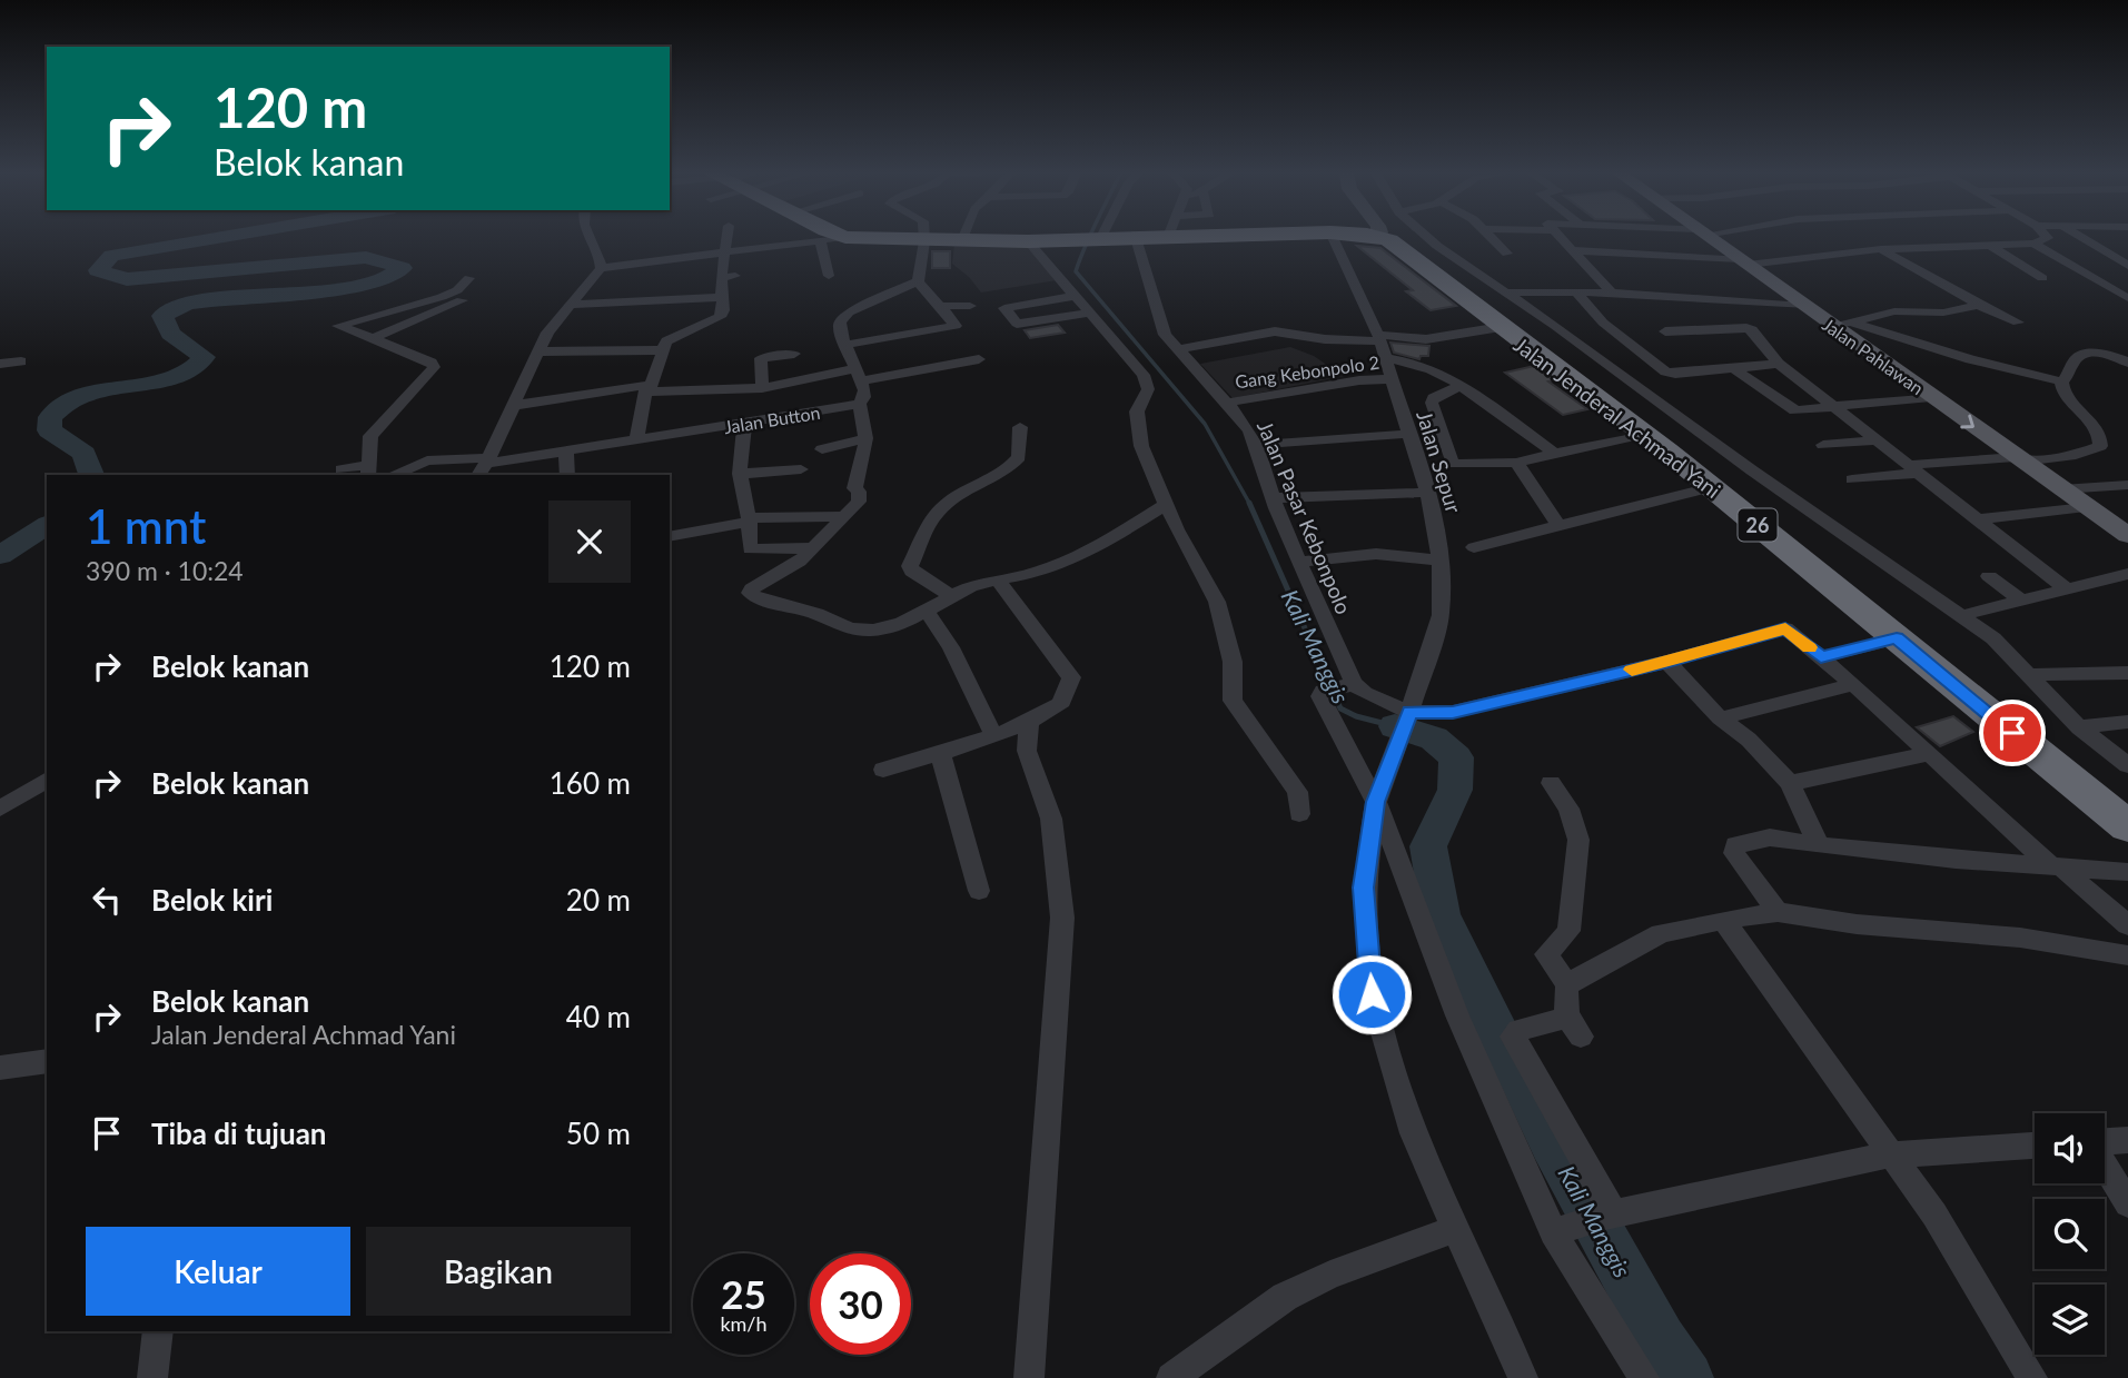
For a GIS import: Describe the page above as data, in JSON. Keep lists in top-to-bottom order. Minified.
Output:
{"streets":{"highway":["Jalan Jenderal Achmad Yani","26"],"main road":["Jalan Pahlawan"],"street":["Gang Kebonpolo 2","Jalan Button","Jalan Sepur","Jalan Pasar Kebonpolo"]},"crossings":[["Gang Kebonpolo 2","Jalan Sepur"],["Gang Kebonpolo 2","Jalan Pasar Kebonpolo"],["Jalan Sepur","Jalan Pasar Kebonpolo"],["Jalan Pasar Kebonpolo","26"]],"water":["Kali Manggis"],"page":{"turn":["120 m","Belok kanan"],"heading":["1 mnt","390 m · 10:24"],"list":[{"name":"Belok kanan","value":"120 m"},{"name":"Belok kanan","value":"160 m"},{"name":"Belok kiri","value":"20 m"},{"name":"Belok kanan","note":"Jalan Jenderal Achmad Yani","value":"40 m"},{"name":"Tiba di tujuan","value":"50 m"}],"buttons":["Keluar","Bagikan"],"speed":"25 km/h","limit":"30"}}
